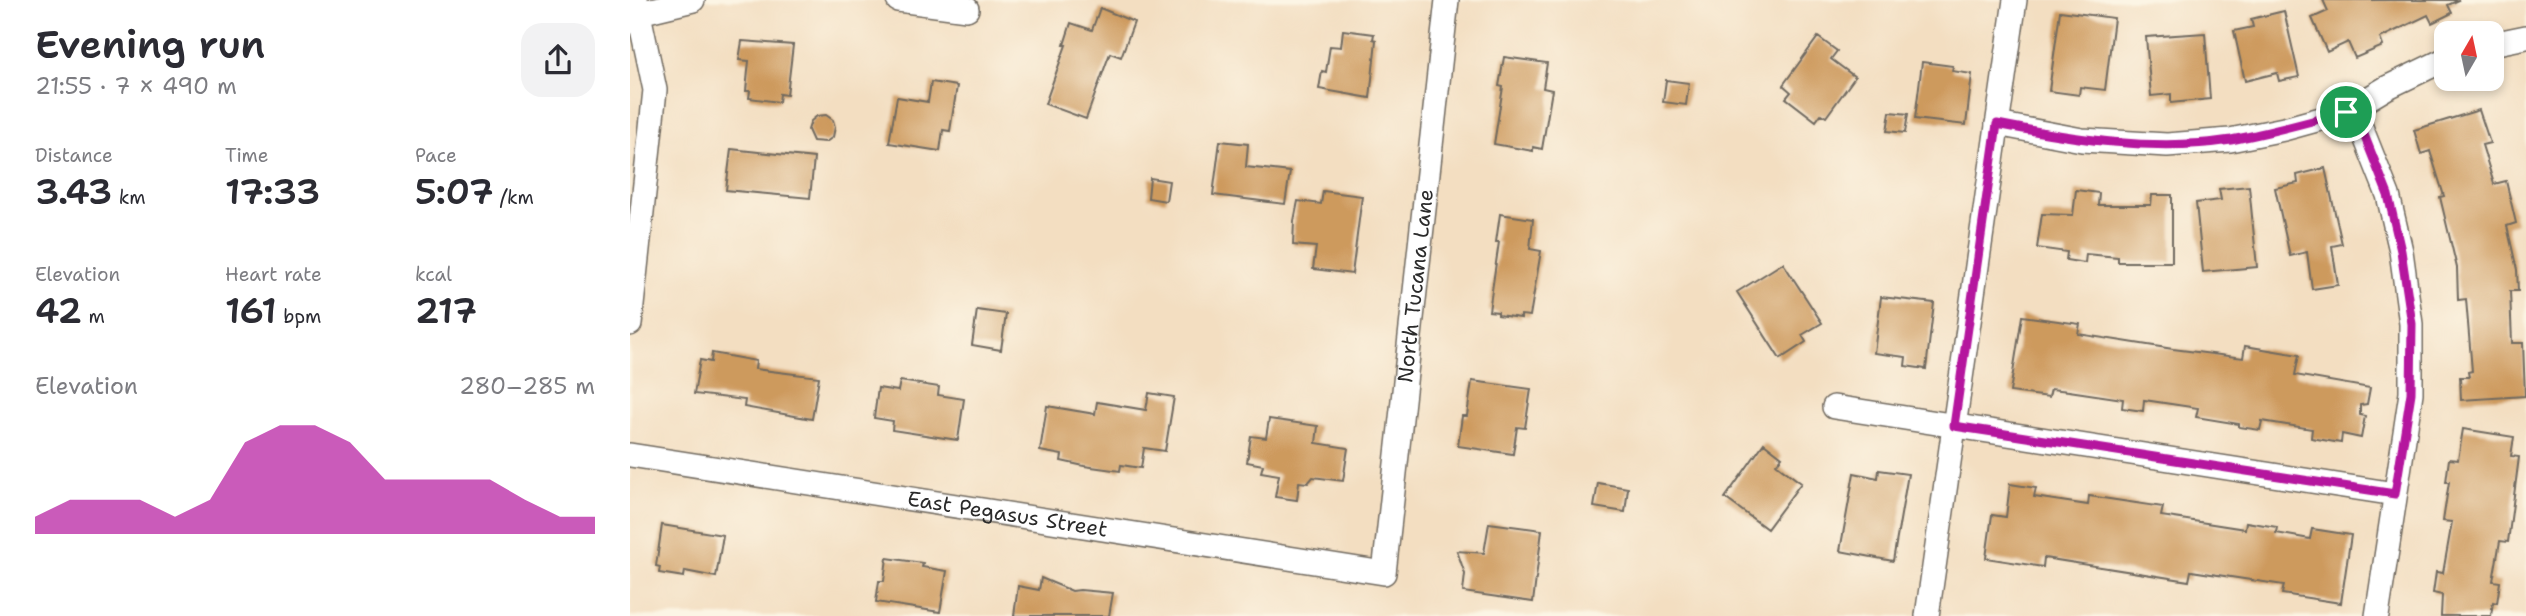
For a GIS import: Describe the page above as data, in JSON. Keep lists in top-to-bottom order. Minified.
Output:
{"streets":{"street":["North Tucana Lane","East Pegasus Street"]},"crossings":[["North Tucana Lane","East Pegasus Street"]],"north":"top","page":{"heading":["Evening run","21:55 · 7 × 490 m"],"stats":[["Distance","3.43 km"],["Time","17:33"],["Pace","5:07 /km"],["Elevation","42 m"],["Heart rate","161 bpm"],["kcal","217"]],"chart":["Elevation","280–285 m"]}}
